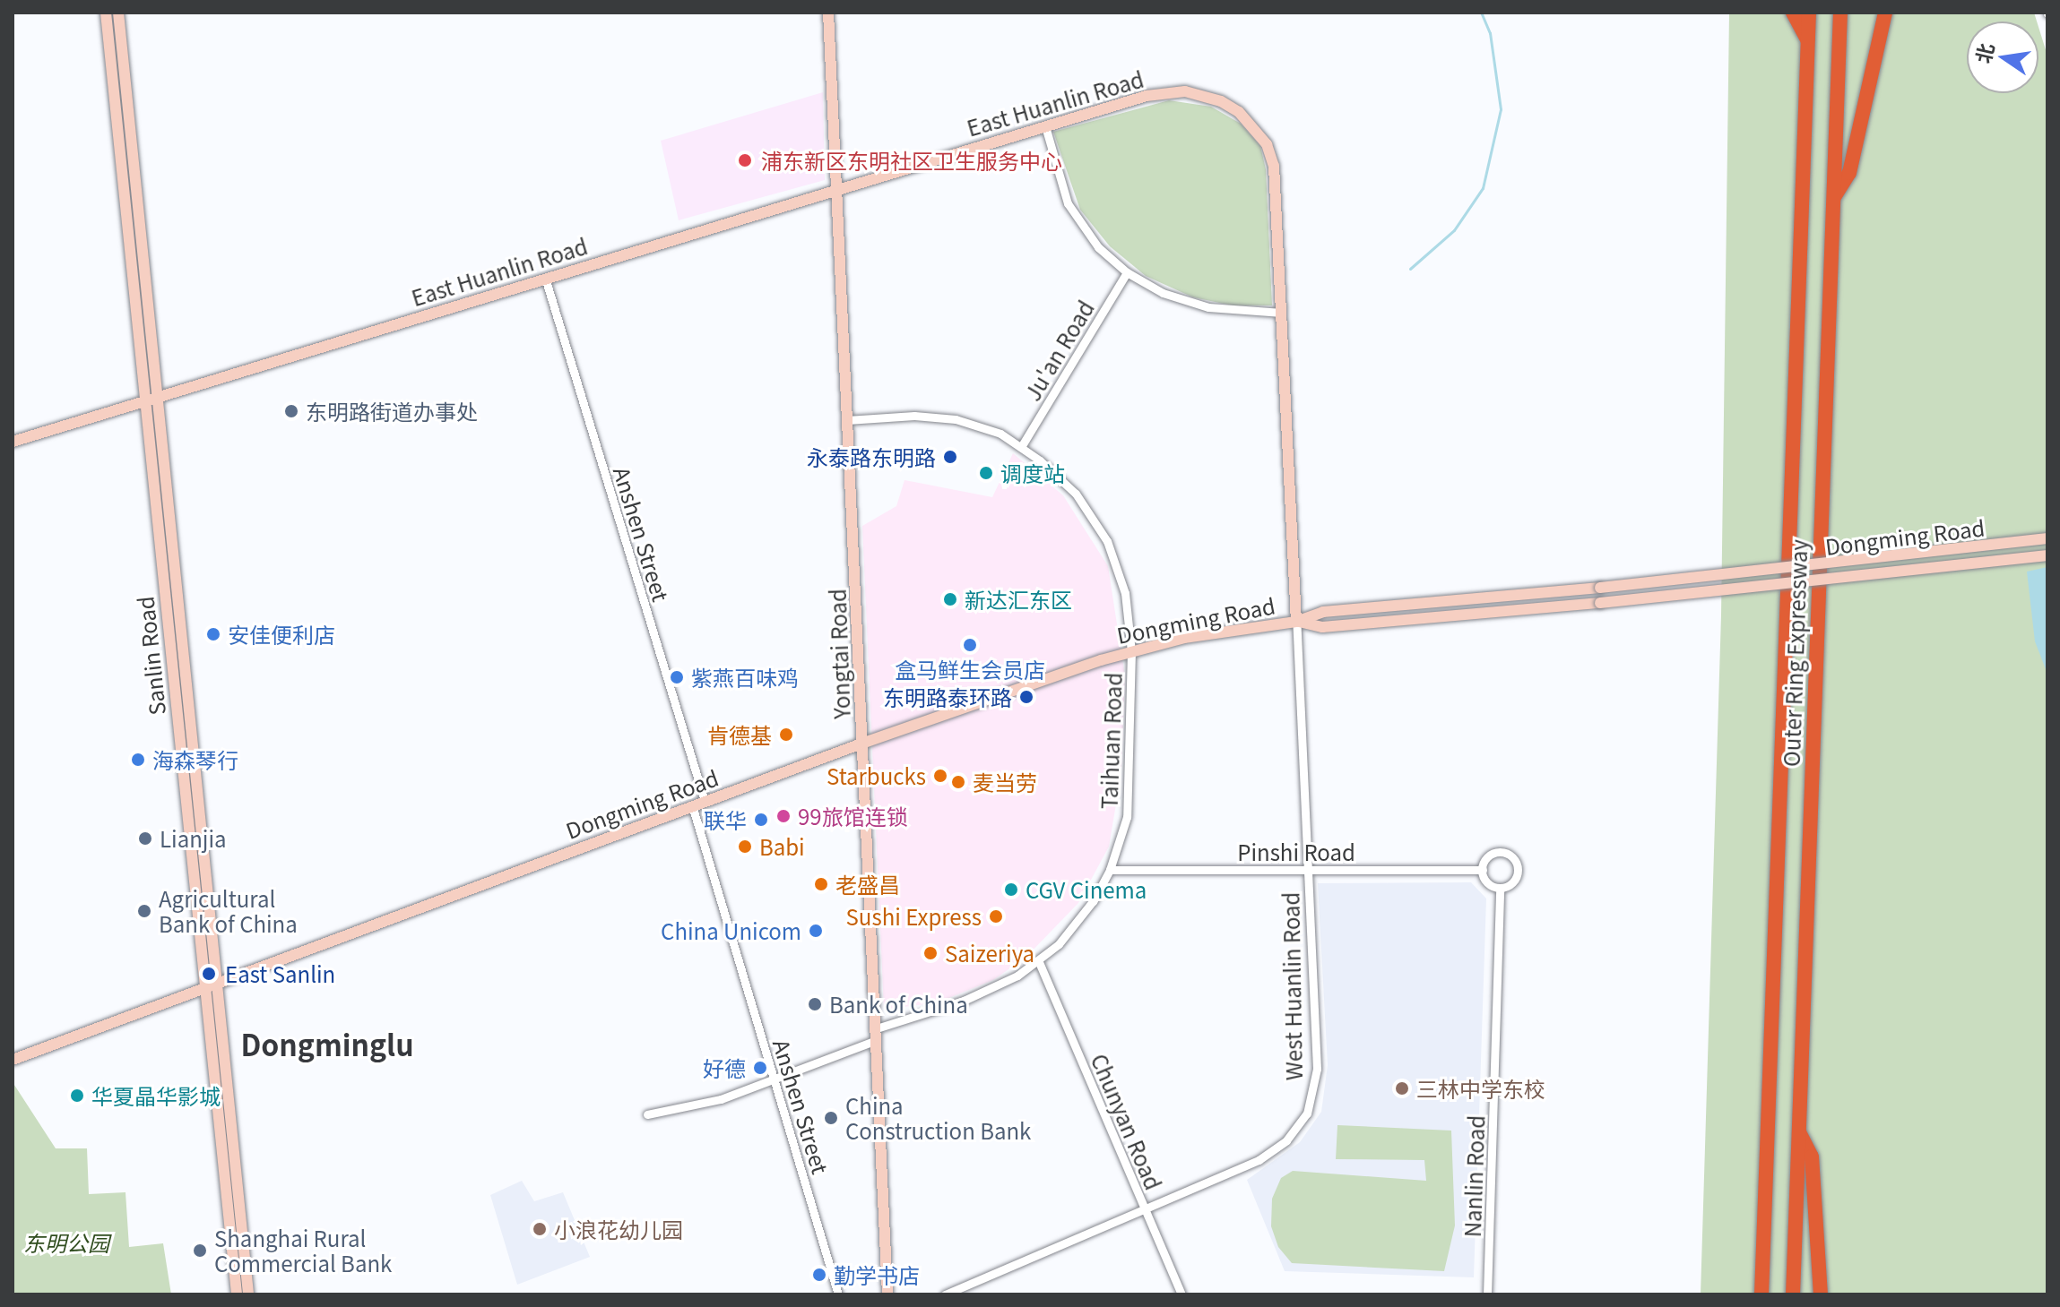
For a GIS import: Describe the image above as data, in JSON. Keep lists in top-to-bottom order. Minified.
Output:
{"streets":{"highway":["Outer Ring Expressway"],"main road":["East Huanlin Road","Dongming Road","Yongtai Road","Sanlin Road"],"street":["Ju'an Road","Anshen Street","Taihuan Road","Pinshi Road","West Huanlin Road","Chunyan Road","Nanlin Road"]},"crossings":[["East Huanlin Road","Anshen Street"],["East Huanlin Road","Dongming Road"],["East Huanlin Road","Yongtai Road"],["East Huanlin Road","Sanlin Road"],["East Huanlin Road","West Huanlin Road"],["Ju'an Road","Taihuan Road"],["Anshen Street","Dongming Road"],["Anshen Street","Taihuan Road"],["Dongming Road","Yongtai Road"],["Dongming Road","Sanlin Road"],["Dongming Road","Taihuan Road"],["Dongming Road","West Huanlin Road"],["Yongtai Road","Taihuan Road"],["Taihuan Road","Pinshi Road"],["Taihuan Road","Chunyan Road"],["Pinshi Road","West Huanlin Road"],["Pinshi Road","Nanlin Road"],["West Huanlin Road","Chunyan Road"]],"districts":["Dongminglu"],"parks":["东明公园"],"places":["浦东新区东明社区卫生服务中心","东明路街道办事处","永泰路东明路","调度站","新达汇东区","安佳便利店","盒马鲜生会员店","紫燕百味鸡","东明路泰环路","肯德基","海森琴行","Starbucks","麦当劳","99旅馆连锁","联华","Lianjia","Babi","老盛昌","CGV Cinema","Agricultural Bank of China","Sushi Express","China Unicom","Saizeriya","East Sanlin","Bank of China","好德","三林中学东校","华夏晶华影城","China Construction Bank","小浪花幼儿园","Shanghai Rural Commercial Bank","勤学书店"],"north":"left"}
